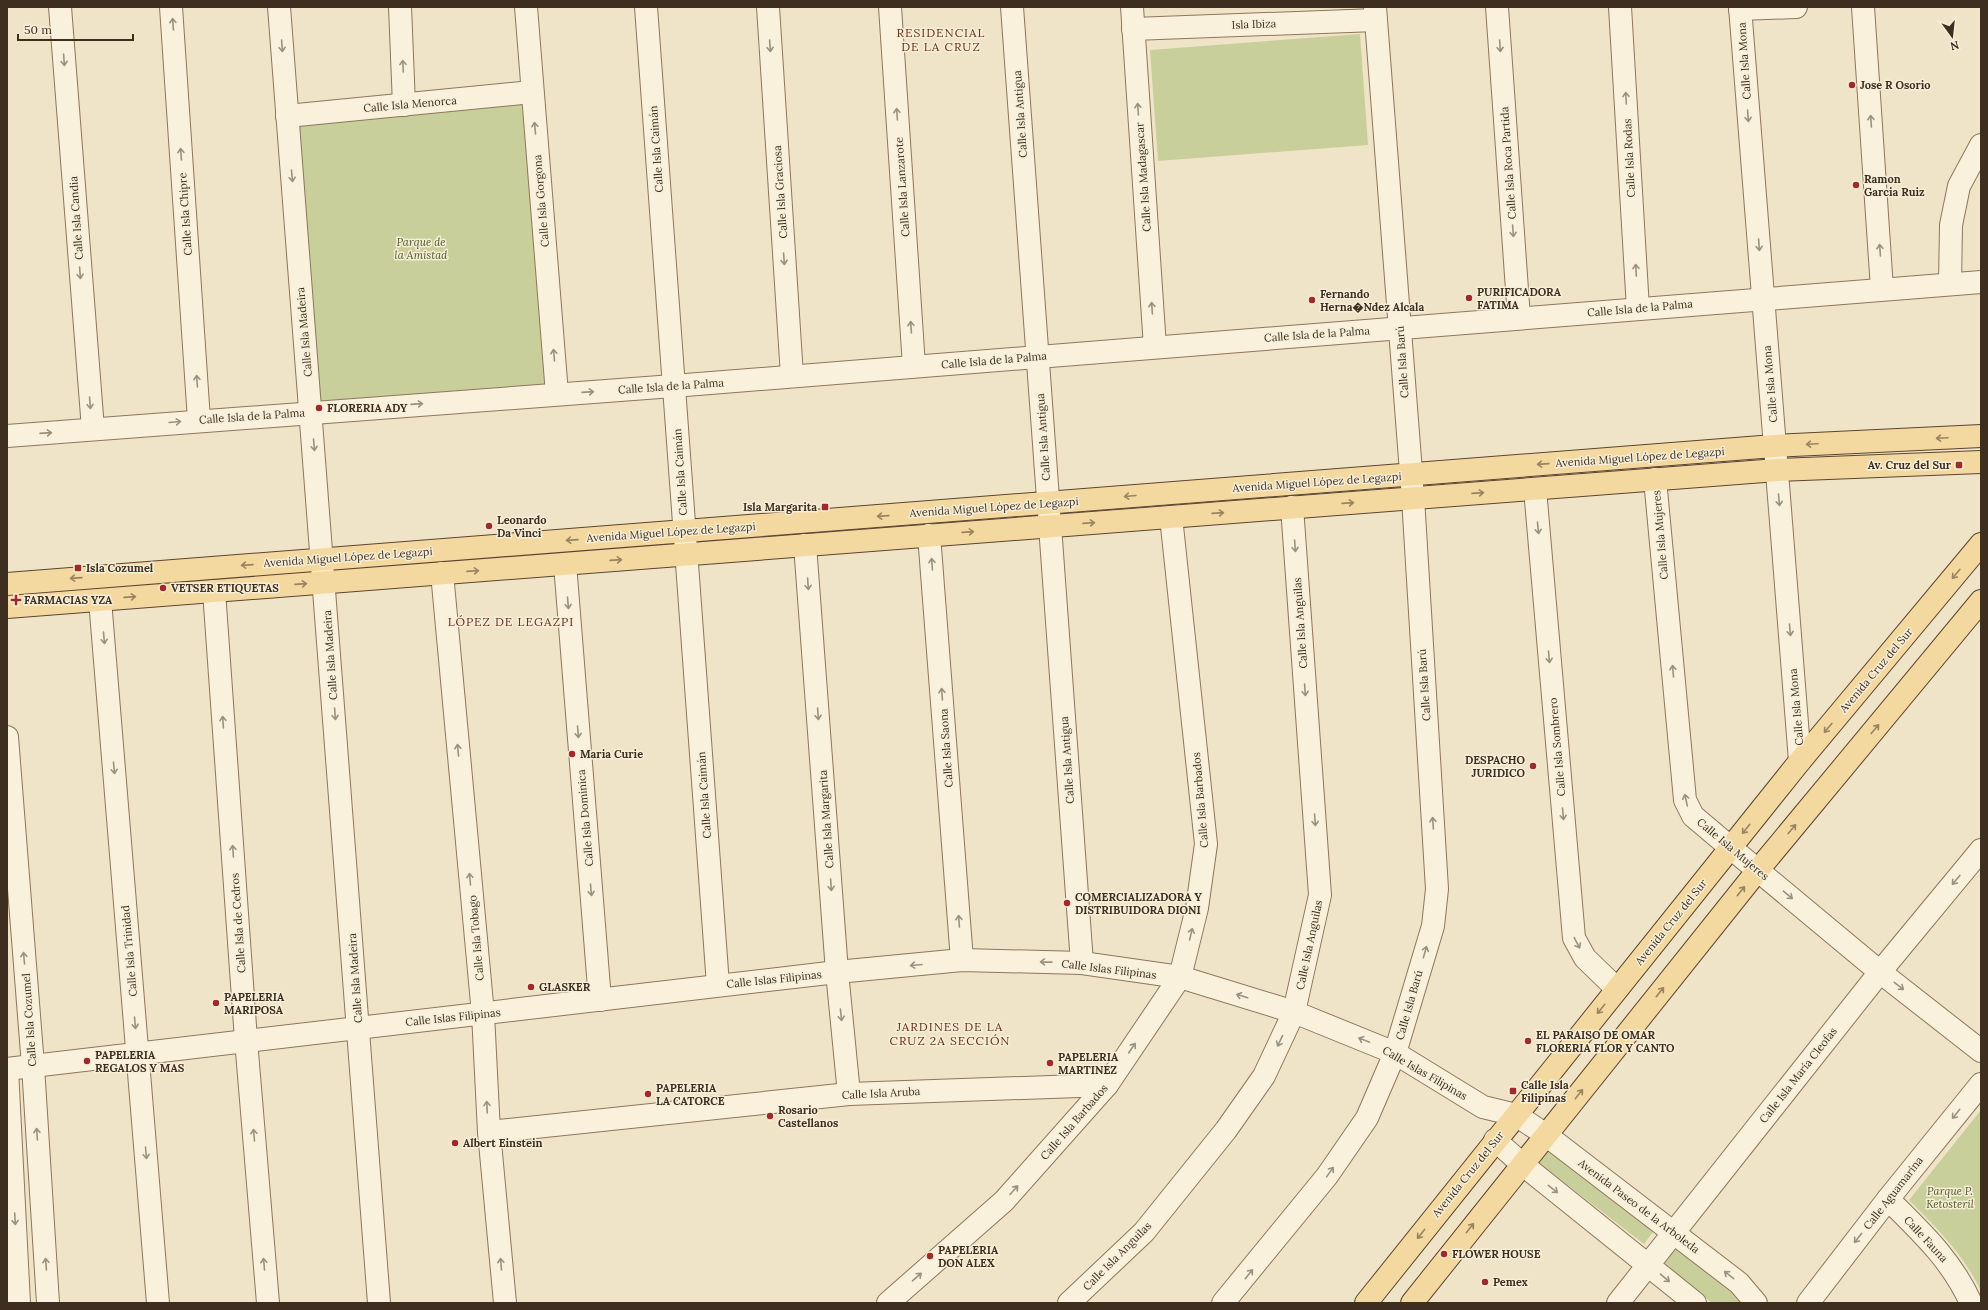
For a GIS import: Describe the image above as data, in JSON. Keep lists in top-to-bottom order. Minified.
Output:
{"streets":{"main road":["Avenida Miguel López de Legazpi","Avenida Cruz del Sur"],"street":["Isla Ibiza","Calle Isla Mona","Calle Isla Menorca","Calle Isla Antigua","Calle Isla Caimán","Calle Isla Rodas","Calle Isla Roca Partida","Calle Isla Madagascar","Calle Isla Lanzarote","Calle Isla Graciosa","Calle Isla Gorgona","Calle Isla Chipre","Calle Isla Candia","Calle Isla de la Palma","Calle Isla Madeira","Calle Isla Barú","Calle Isla Mujeres","Calle Isla Anguilas","Calle Isla Sombrero","Calle Isla Saona","Calle Isla Barbados","Calle Isla Dominica","Calle Isla Margarita","Calle Isla de Cedros","Calle Isla Tobago","Calle Isla Trinidad","Calle Islas Filipinas","Calle Isla Cozumel","Calle Isla María Cleofas","Calle Isla Aruba","Calle Aguamarina","Avenida Paseo de la Arboleda","Calle Fauna"]},"crossings":[["Isla Ibiza","Calle Isla Madagascar"],["Isla Ibiza","Calle Isla Barú"],["Calle Isla Mona","Calle Isla de la Palma"],["Calle Isla Mona","Avenida Miguel López de Legazpi"],["Calle Isla Mona","Avenida Cruz del Sur"],["Calle Isla Menorca","Calle Isla Gorgona"],["Calle Isla Menorca","Calle Isla Madeira"],["Calle Isla Antigua","Calle Isla de la Palma"],["Calle Isla Antigua","Avenida Miguel López de Legazpi"],["Calle Isla Antigua","Calle Islas Filipinas"],["Calle Isla Caimán","Calle Isla de la Palma"],["Calle Isla Caimán","Avenida Miguel López de Legazpi"],["Calle Isla Caimán","Calle Islas Filipinas"],["Calle Isla Rodas","Calle Isla de la Palma"],["Calle Isla Roca Partida","Calle Isla de la Palma"],["Calle Isla Madagascar","Calle Isla de la Palma"],["Calle Isla Lanzarote","Calle Isla de la Palma"],["Calle Isla Graciosa","Calle Isla de la Palma"],["Calle Isla Gorgona","Calle Isla de la Palma"],["Calle Isla Chipre","Calle Isla de la Palma"],["Calle Isla Candia","Calle Isla de la Palma"],["Calle Isla de la Palma","Calle Isla Madeira"],["Calle Isla de la Palma","Calle Isla Barú"],["Calle Isla Madeira","Avenida Miguel López de Legazpi"],["Calle Isla Madeira","Calle Islas Filipinas"],["Calle Isla Barú","Avenida Miguel López de Legazpi"],["Calle Isla Barú","Calle Islas Filipinas"],["Avenida Miguel López de Legazpi","Calle Isla Mujeres"],["Avenida Miguel López de Legazpi","Calle Isla Anguilas"],["Avenida Miguel López de Legazpi","Calle Isla Sombrero"],["Avenida Miguel López de Legazpi","Calle Isla Saona"],["Avenida Miguel López de Legazpi","Calle Isla Barbados"],["Avenida Miguel López de Legazpi","Calle Isla Dominica"],["Avenida Miguel López de Legazpi","Calle Isla Margarita"],["Avenida Miguel López de Legazpi","Calle Isla de Cedros"],["Avenida Miguel López de Legazpi","Calle Isla Tobago"],["Avenida Miguel López de Legazpi","Calle Isla Trinidad"],["Calle Isla Mujeres","Avenida Cruz del Sur"],["Calle Isla Mujeres","Calle Isla María Cleofas"],["Calle Isla Anguilas","Calle Islas Filipinas"],["Avenida Cruz del Sur","Calle Isla Sombrero"],["Avenida Cruz del Sur","Calle Islas Filipinas"],["Avenida Cruz del Sur","Avenida Paseo de la Arboleda"],["Calle Isla Saona","Calle Islas Filipinas"],["Calle Isla Barbados","Calle Islas Filipinas"],["Calle Isla Barbados","Calle Isla Aruba"],["Calle Isla Dominica","Calle Islas Filipinas"],["Calle Isla Margarita","Calle Islas Filipinas"],["Calle Isla Margarita","Calle Isla Aruba"],["Calle Isla de Cedros","Calle Islas Filipinas"],["Calle Isla Tobago","Calle Islas Filipinas"],["Calle Isla Tobago","Calle Isla Aruba"],["Calle Isla Trinidad","Calle Islas Filipinas"],["Calle Islas Filipinas","Calle Isla Cozumel"],["Calle Islas Filipinas","Avenida Paseo de la Arboleda"],["Calle Isla María Cleofas","Avenida Paseo de la Arboleda"],["Calle Aguamarina","Calle Fauna"]],"one_way":["Calle Isla Rodas","Calle Isla Roca Partida","Calle Isla Madagascar","Calle Isla Lanzarote","Calle Isla Graciosa","Calle Isla Gorgona","Calle Isla Chipre","Calle Isla Candia","Calle Isla Madeira","Calle Isla Barú","Calle Isla Anguilas","Calle Isla Sombrero","Calle Isla Saona","Calle Isla Barbados","Calle Isla Dominica","Calle Isla Margarita","Calle Isla de Cedros","Calle Isla Tobago","Calle Aguamarina"],"districts":["RESIDENCIAL DE LA CRUZ","LÓPEZ DE LEGAZPI","JARDINES DE LA CRUZ 2A SECCIÓN"],"parks":["Parque de la Amistad","Parque P. Ketosteril"],"places":{"other":["Jose R Osorio","Ramon Garcia Ruiz","PURIFICADORA FATIMA","Fernando Herna�Ndez Alcala","FLORERIA ADY","Leonardo Da Vinci","VETSER ETIQUETAS","Maria Curie","DESPACHO JURIDICO","COMERCIALIZADORA Y DISTRIBUIDORA DIONI","GLASKER","PAPELERIA MARIPOSA","EL PARAISO DE OMAR FLORERIA FLOR Y CANTO","PAPELERIA REGALOS Y MAS","PAPELERIA MARTINEZ","PAPELERIA LA CATORCE","Rosario Castellanos","Albert Einstein","FLOWER HOUSE","PAPELERIA DON ALEX","Pemex"],"transit":["Av. Cruz del Sur","Isla Margarita","Isla Cozumel","Calle Isla Filipinas"],"health":["FARMACIAS YZA"]},"scale_bar":"50 m","north":"bottom"}
